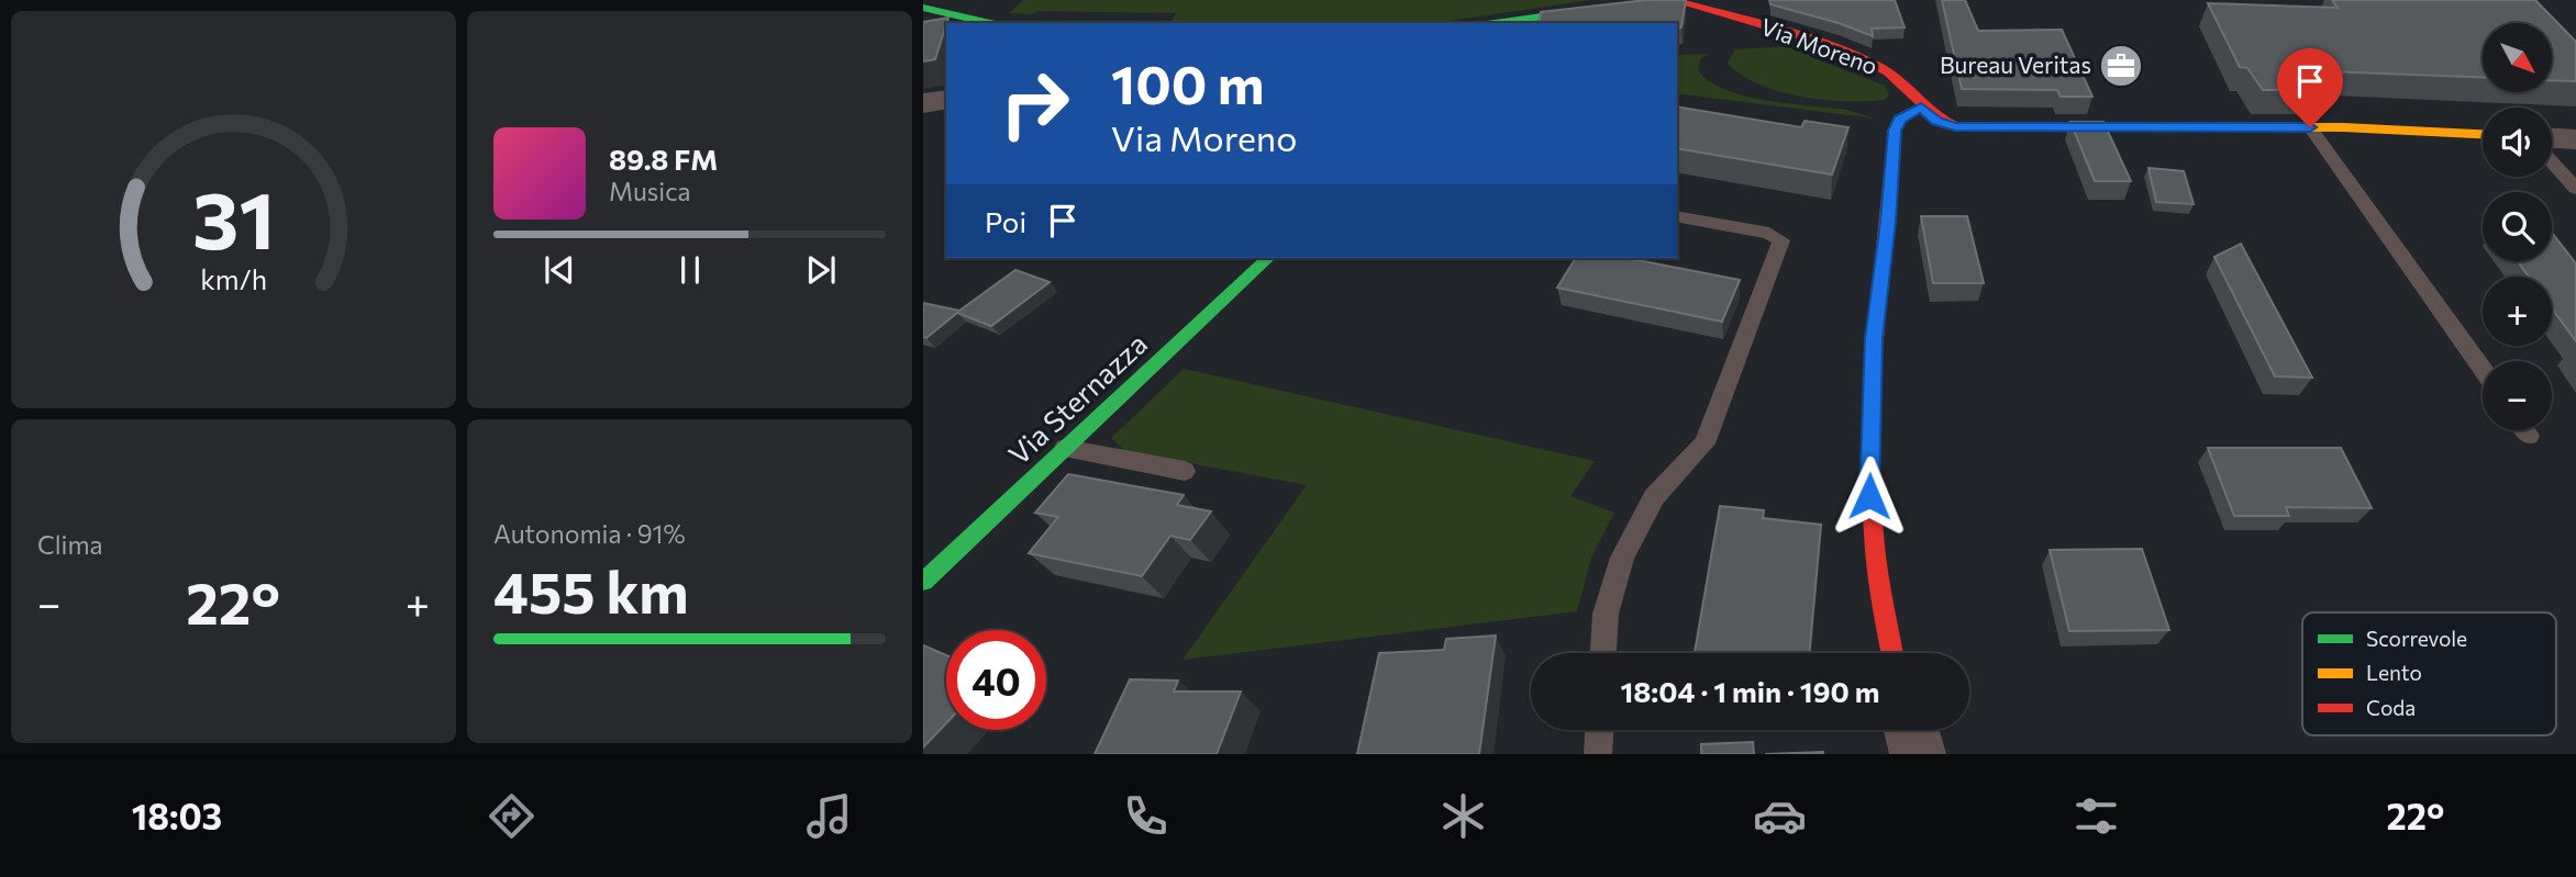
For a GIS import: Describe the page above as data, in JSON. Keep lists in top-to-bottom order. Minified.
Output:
{"streets":{"street":["Via Moreno","Via Sternazza"]},"places":{"office":["Bureau Veritas"]},"legend":["Scorrevole","Lento","Coda"],"north":"bottom right","page":{"map_buttons":["+","−"],"turn":["100 m","Via Moreno"],"song":["89.8 FM","Musica"],"then":"Poi","tile":["Clima",["Autonomia · 91%","455 km"]],"heat":["−","22°","+"],"limit":"40","trip":"18:04 · 1 min · 190 m","tabs":["18:03","22°"],"gauge":["31","km/h"]}}
